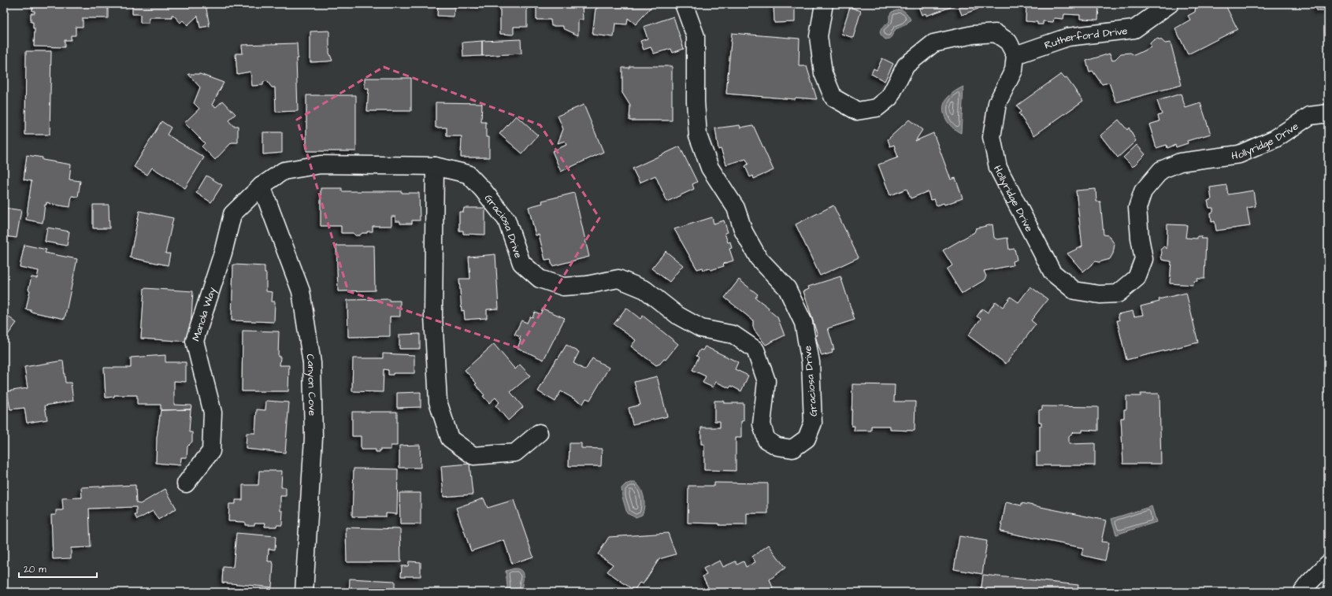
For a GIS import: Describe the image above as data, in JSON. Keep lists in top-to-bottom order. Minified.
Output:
{"streets":{"street":["Rutherford Drive","Hollyridge Drive","Graciosa Drive","Manola Way","Canyon Cove"]},"crossings":[["Rutherford Drive","Hollyridge Drive"],["Graciosa Drive","Manola Way"],["Graciosa Drive","Canyon Cove"],["Manola Way","Canyon Cove"]],"scale_bar":"20 m"}
